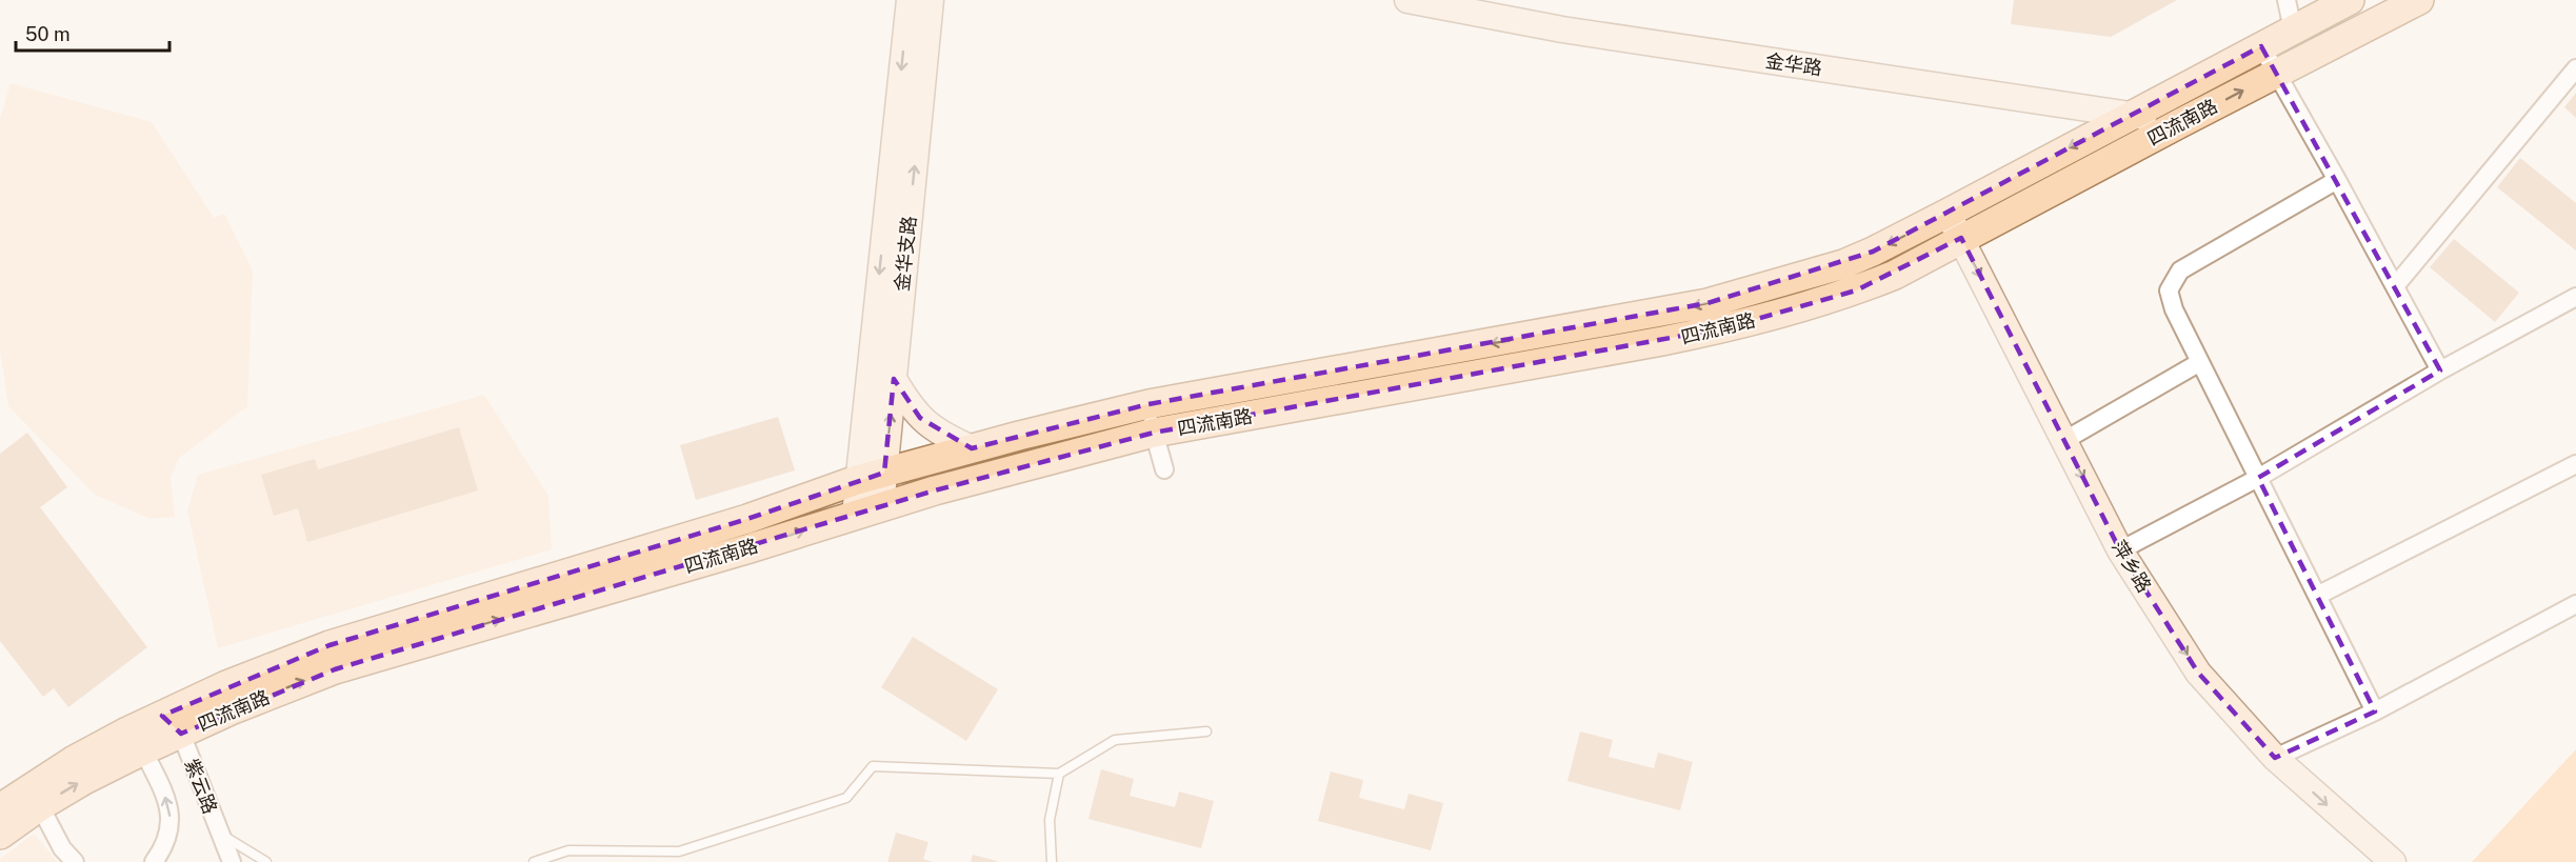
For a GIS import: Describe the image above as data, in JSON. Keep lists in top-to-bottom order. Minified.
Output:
{"streets":{"main road":["金华路","四流南路","金华支路","萍乡路"],"street":["紫云路"]},"crossings":[["金华路","四流南路"],["四流南路","金华支路"],["四流南路","萍乡路"],["四流南路","紫云路"]],"one_way":["萍乡路"],"scale_bar":"50 m"}
